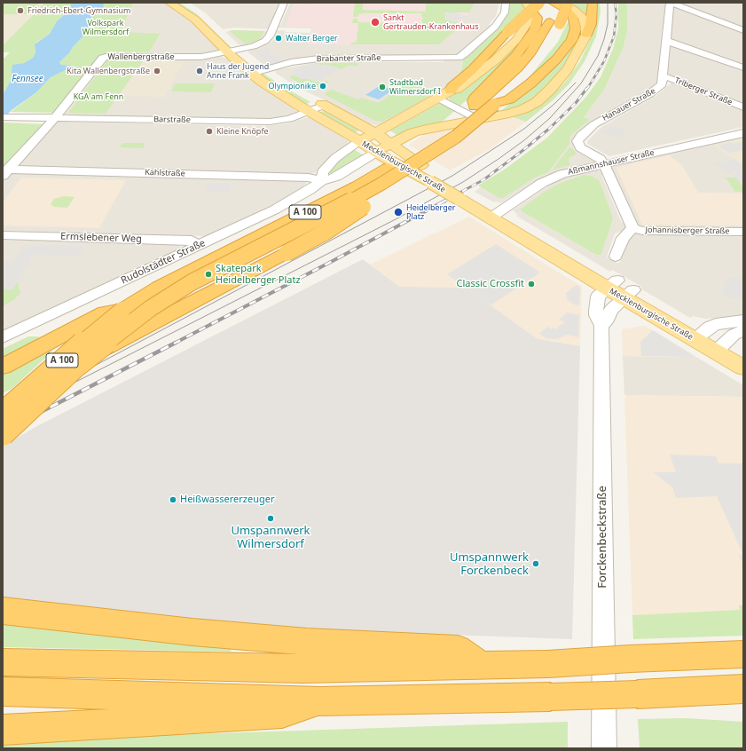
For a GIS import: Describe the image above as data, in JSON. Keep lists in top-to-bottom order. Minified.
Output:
{"streets":{"highway":["A 100"],"main road":["Mecklenburgische Straße"],"street":["Wallenbergstraße","Brabanter Straße","Triberger Straße","Hanauer Straße","Barstraße","Aßmannshauser Straße","Kahlstraße","Johannisberger Straße","Ermslebener Weg","Rudolstädter Straße","Forckenbeckstraße"]},"crossings":[["Wallenbergstraße","Barstraße"],["Wallenbergstraße","Mecklenburgische Straße"],["Wallenbergstraße","Kahlstraße"],["Brabanter Straße","Mecklenburgische Straße"],["Triberger Straße","Hanauer Straße"],["Hanauer Straße","Aßmannshauser Straße"],["Barstraße","Mecklenburgische Straße"],["Aßmannshauser Straße","Mecklenburgische Straße"],["Mecklenburgische Straße","Rudolstädter Straße"],["Mecklenburgische Straße","Forckenbeckstraße"],["Kahlstraße","Rudolstädter Straße"],["Ermslebener Weg","Rudolstädter Straße"]],"water":["Fennsee"],"parks":["Volkspark Wilmersdorf","KGA am Fenn"],"places":["Friedrich-Ebert-Gymnasium","Sankt Gertrauden-Krankenhaus","Walter Berger","Kita Wallenbergstraße","Haus der Jugend Anne Frank","Olympionike","Stadtbad Wilmersdorf I","Kleine Knöpfe","Heidelberger Platz","Skatepark Heidelberger Platz","Classic Crossfit","Heißwassererzeuger","Umspannwerk Wilmersdorf","Umspannwerk Forckenbeck"]}
